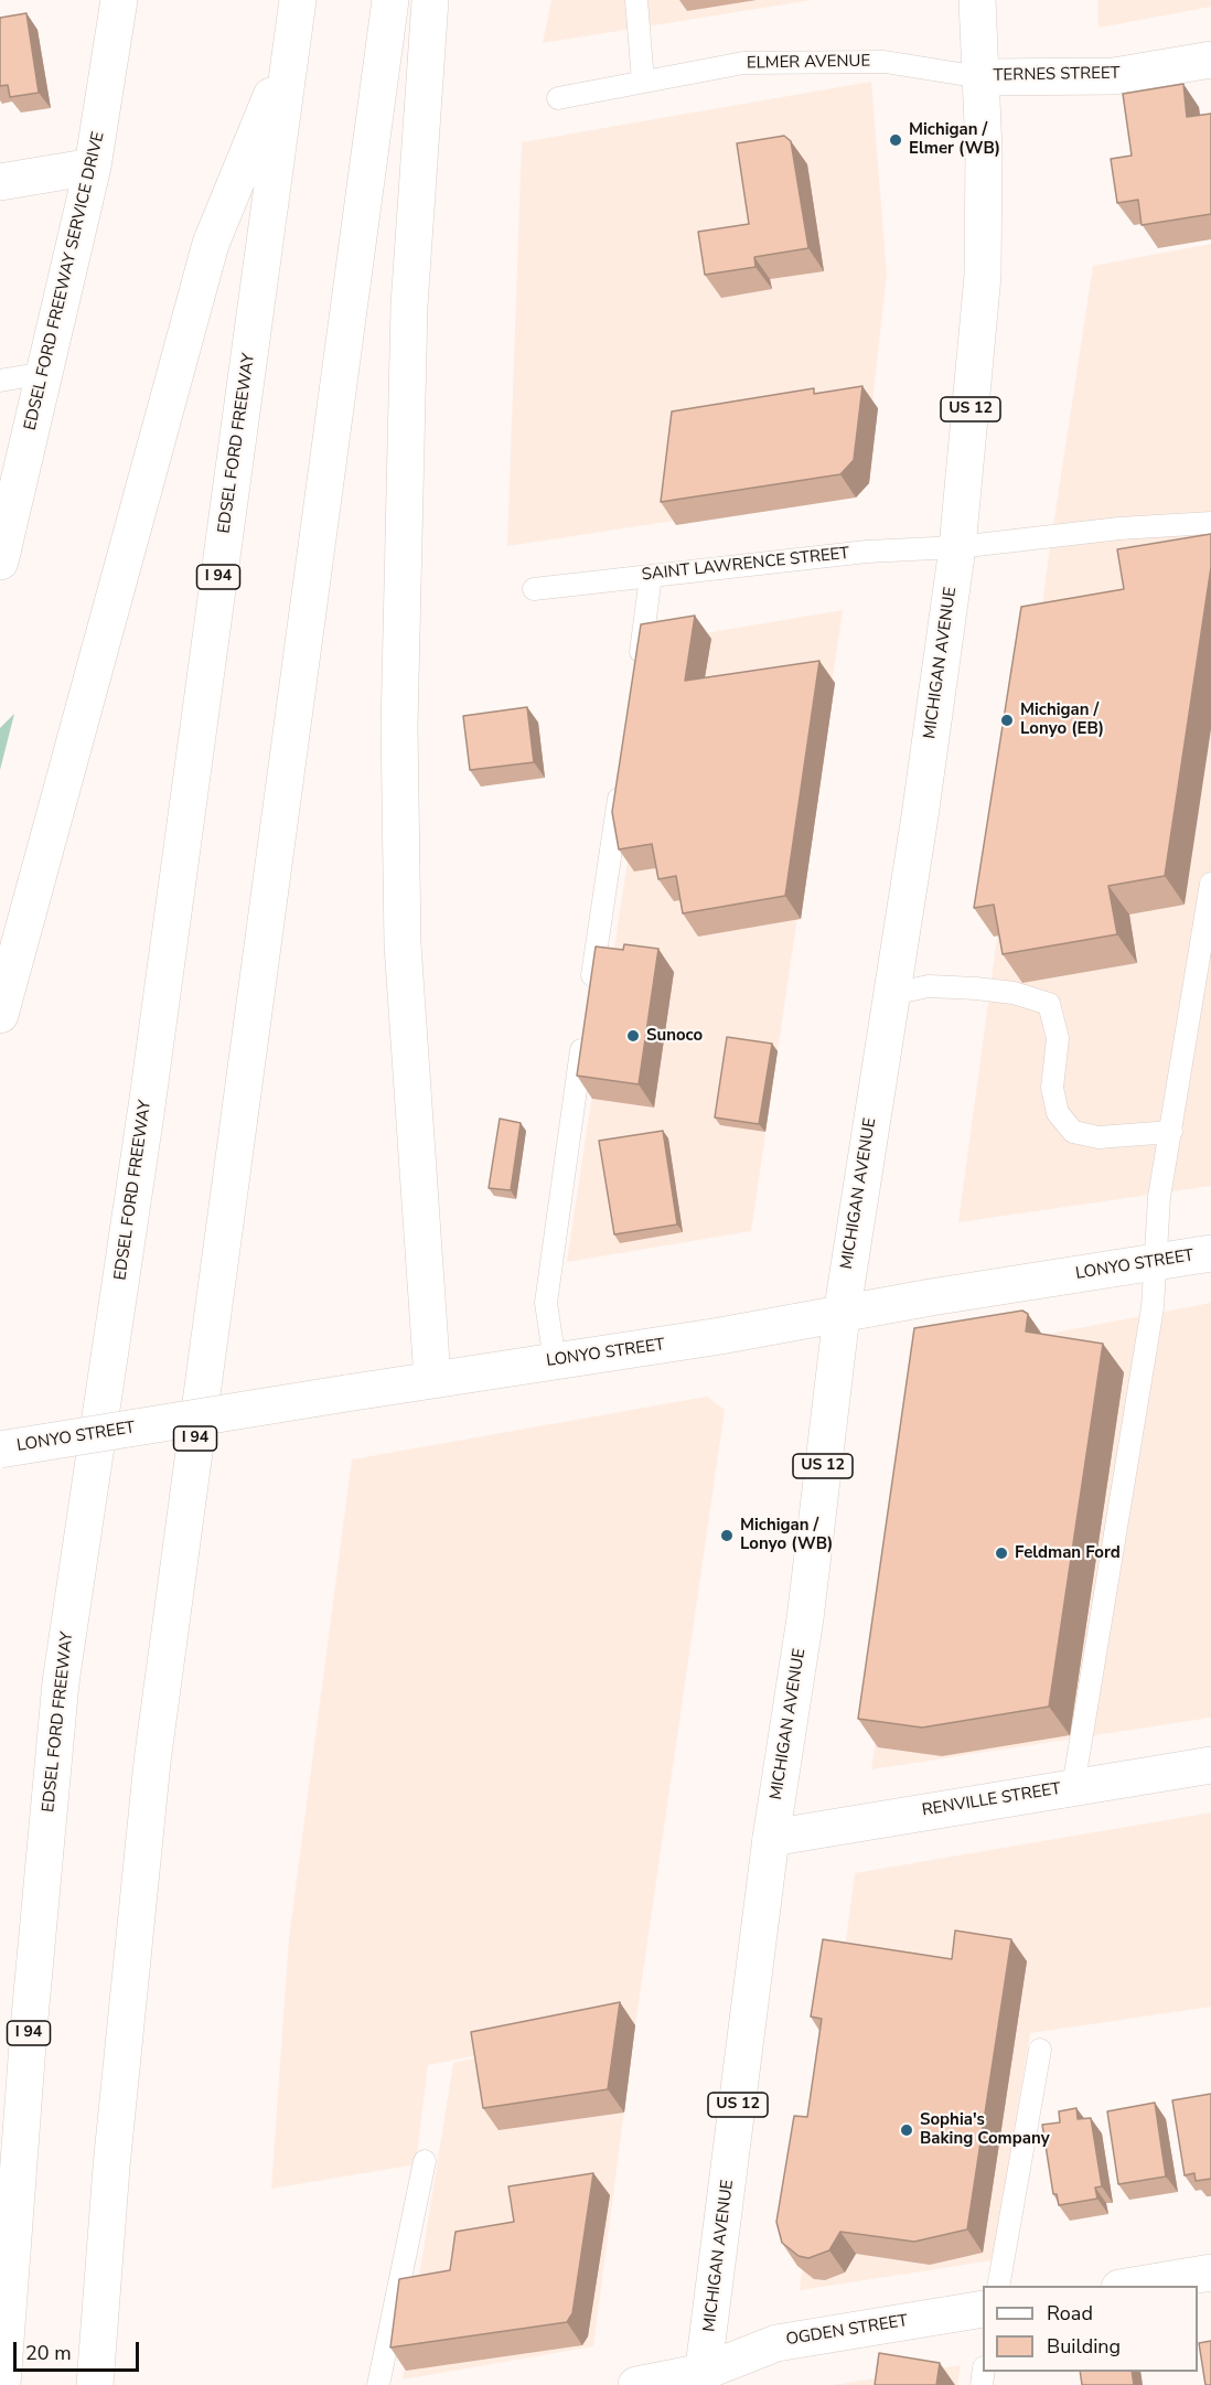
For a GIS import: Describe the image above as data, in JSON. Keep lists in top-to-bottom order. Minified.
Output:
{"streets":{"main road":["TERNES STREET","EDSEL FORD FREEWAY SERVICE DRIVE","US 12","EDSEL FORD FREEWAY","I 94","MICHIGAN AVENUE","LONYO STREET","RENVILLE STREET","OGDEN STREET"],"lane":["ELMER AVENUE","SAINT LAWRENCE STREET"]},"crossings":[["ELMER AVENUE","TERNES STREET"],["ELMER AVENUE","MICHIGAN AVENUE"],["TERNES STREET","MICHIGAN AVENUE"],["SAINT LAWRENCE STREET","MICHIGAN AVENUE"],["MICHIGAN AVENUE","LONYO STREET"],["MICHIGAN AVENUE","RENVILLE STREET"],["MICHIGAN AVENUE","OGDEN STREET"]],"places":["Michigan / Elmer (WB)","Michigan / Lonyo (EB)","Sunoco","Michigan / Lonyo (WB)","Feldman Ford","Sophia's Baking Company"],"legend":["Road","Building"],"scale_bar":"20 m"}
